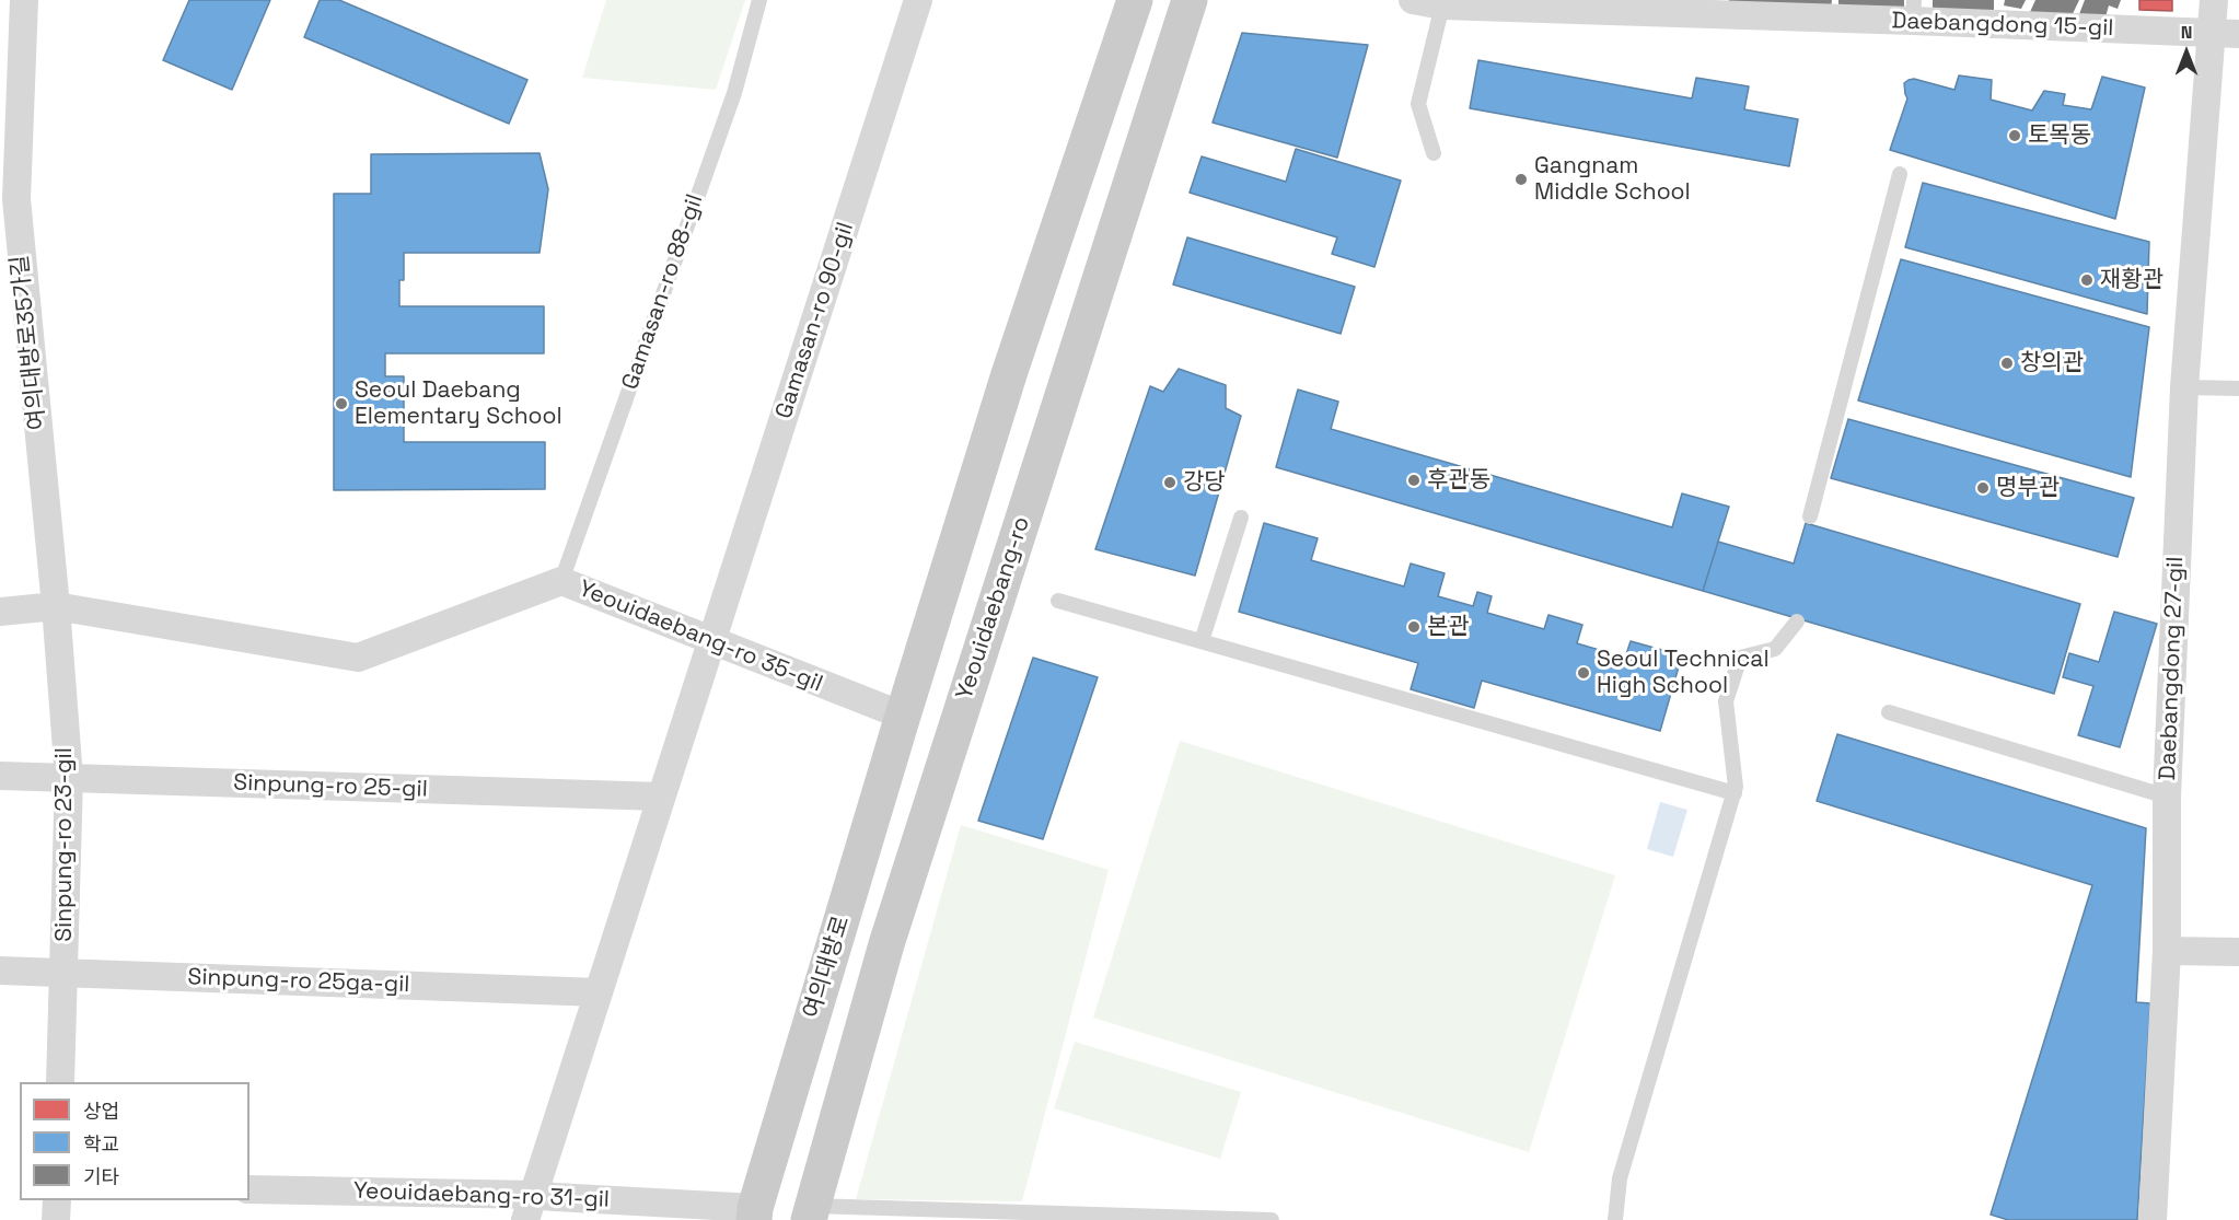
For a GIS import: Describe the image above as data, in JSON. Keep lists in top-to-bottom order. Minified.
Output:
{"streets":{"main road":["Yeouidaebang-ro","여의대방로"],"street":["Daebangdong 15-gil","Gamasan-ro 90-gil","여의대방로35가길","Yeouidaebang-ro 35-gil","Daebangdong 27-gil","Sinpung-ro 25-gil","Sinpung-ro 23-gil","Sinpung-ro 25ga-gil","Yeouidaebang-ro 31-gil"],"lane":["Gamasan-ro 88-gil"]},"crossings":[["Daebangdong 15-gil","Daebangdong 27-gil"],["Gamasan-ro 88-gil","Yeouidaebang-ro 35-gil"],["Gamasan-ro 90-gil","Yeouidaebang-ro 35-gil"],["여의대방로35가길","Yeouidaebang-ro 35-gil"],["여의대방로35가길","Sinpung-ro 23-gil"],["Yeouidaebang-ro 35-gil","Sinpung-ro 23-gil"],["Yeouidaebang-ro 35-gil","여의대방로"],["Sinpung-ro 25-gil","Sinpung-ro 23-gil"],["Sinpung-ro 23-gil","Sinpung-ro 25ga-gil"],["여의대방로","Yeouidaebang-ro 31-gil"]],"places":["토목동","Gangnam Middle School","재황관","창의관","Seoul Daebang Elementary School","후관동","강당","명부관","본관","Seoul Technical High School"],"legend":["상업","학교","기타"],"north":"top"}
